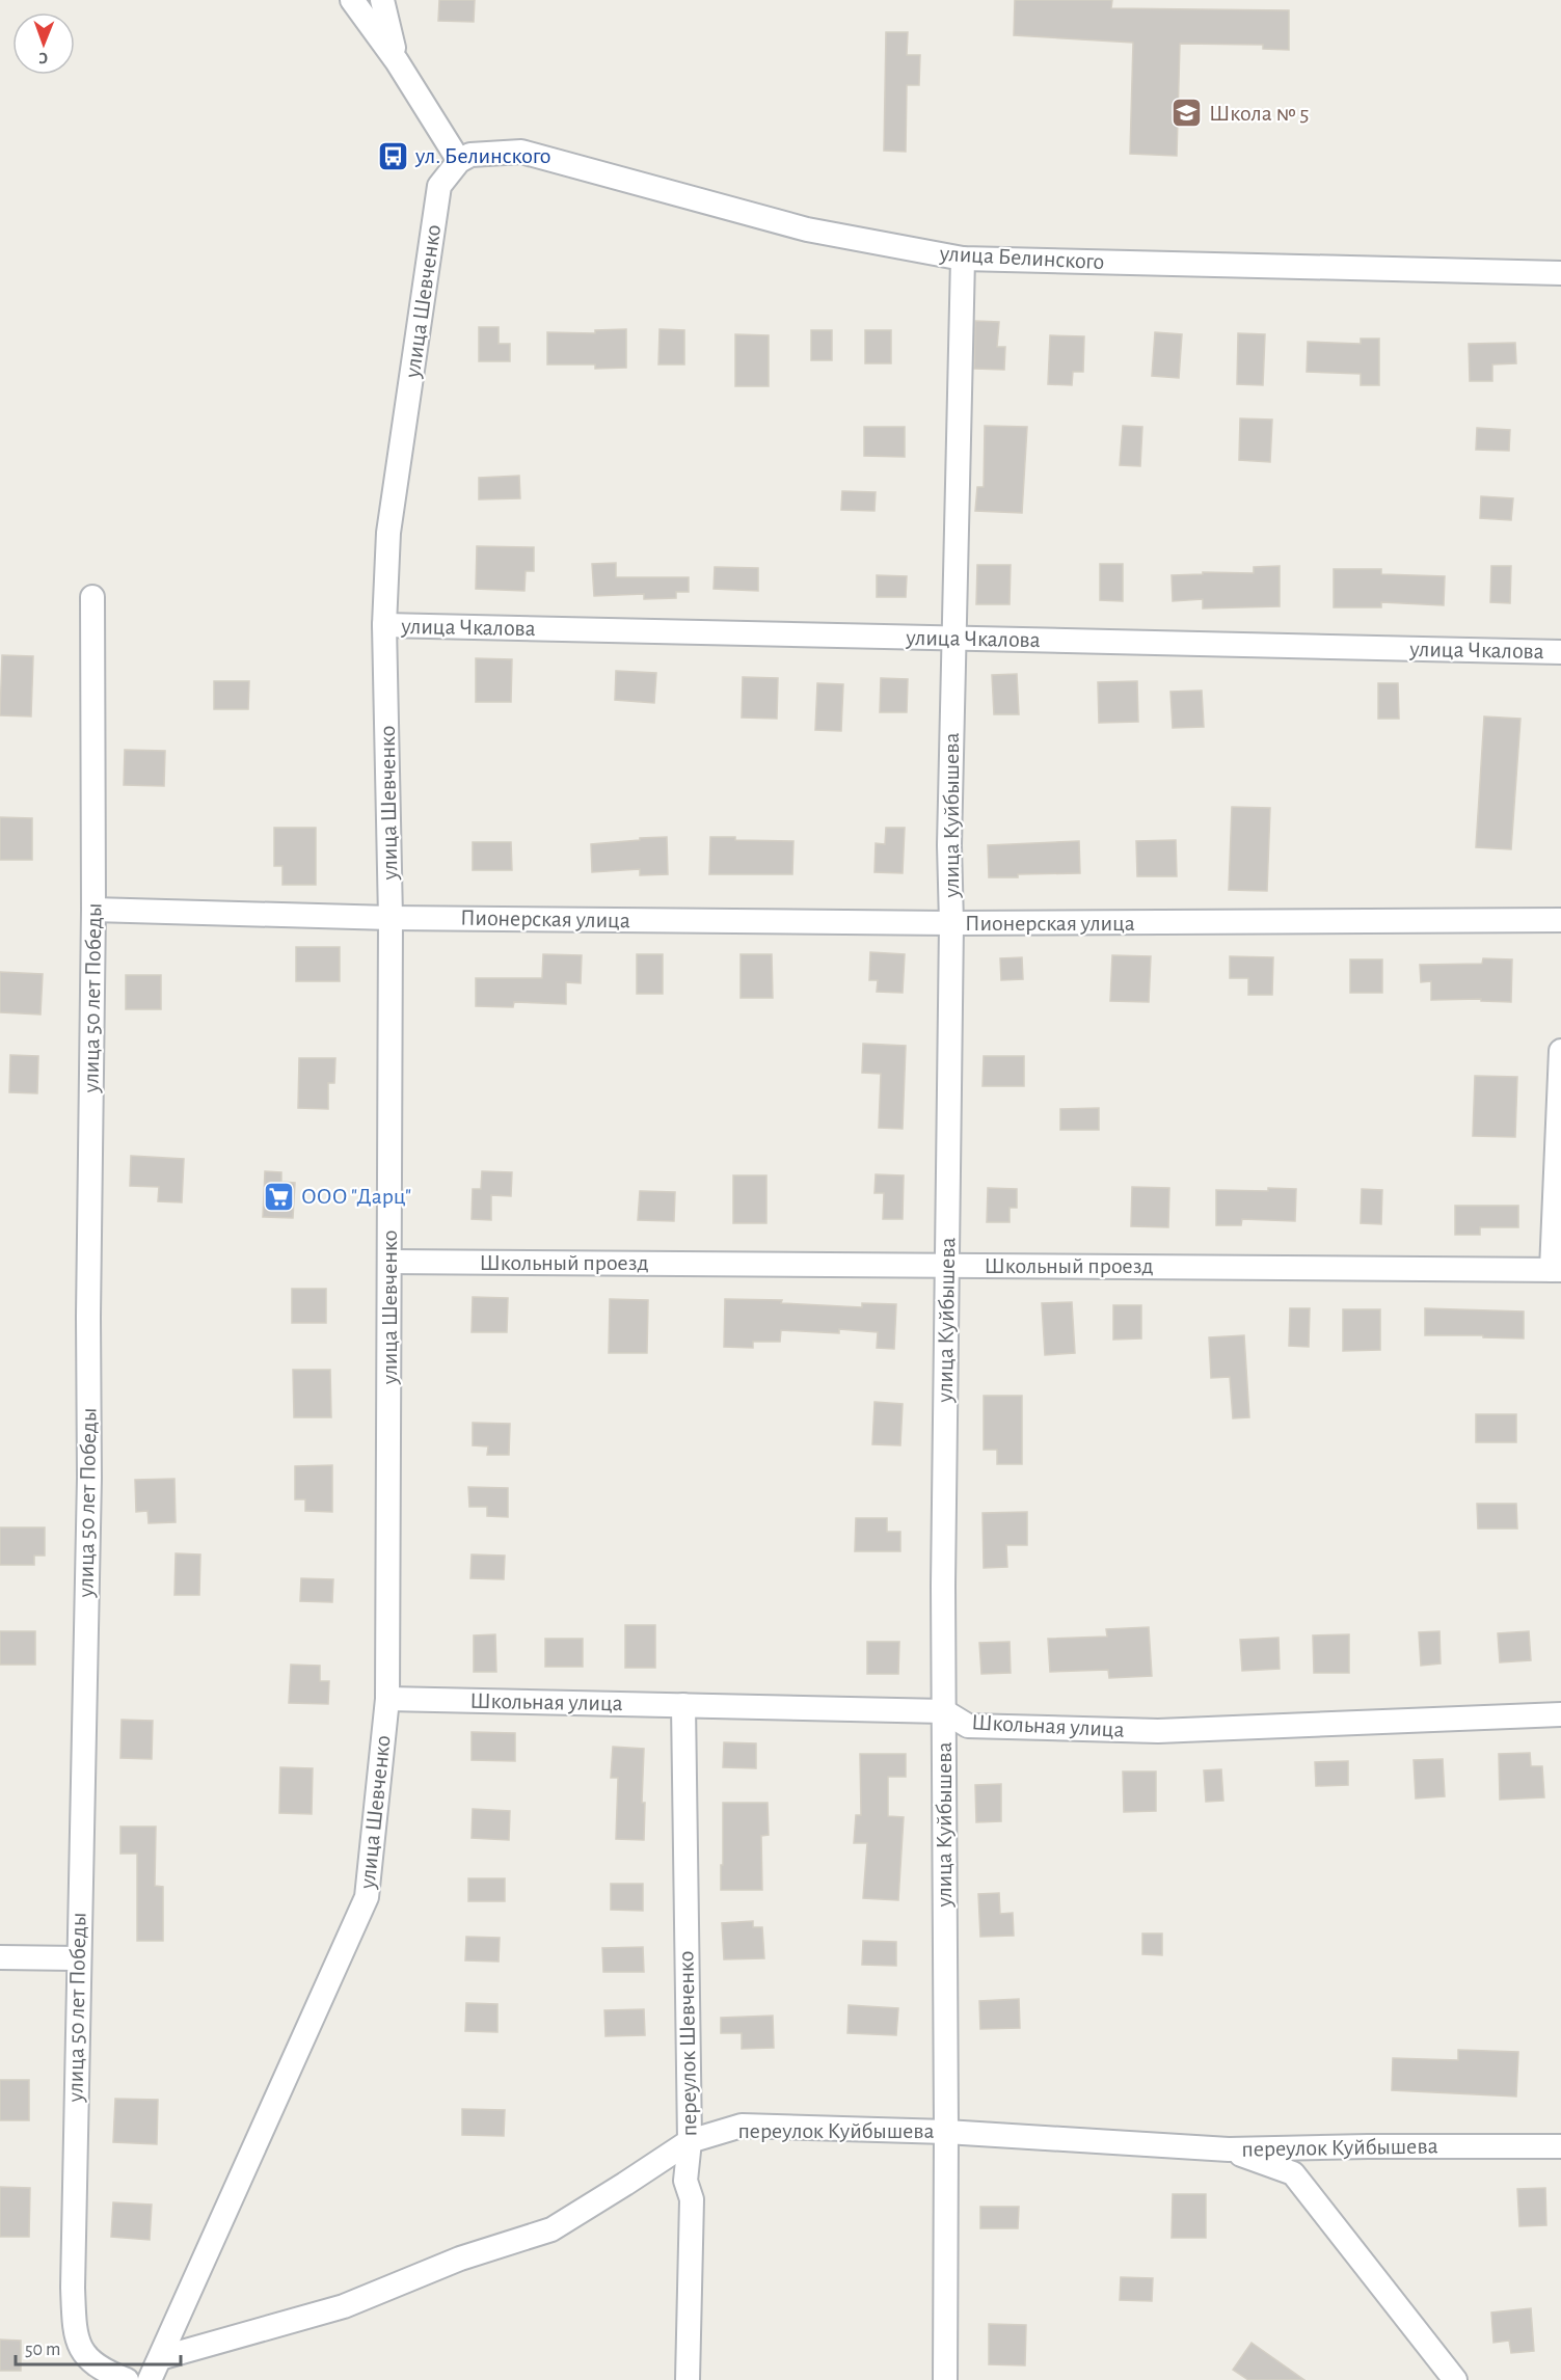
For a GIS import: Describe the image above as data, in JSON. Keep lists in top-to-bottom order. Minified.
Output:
{"streets":{"street":["улица Белинского","улица Шевченко","улица Чкалова","улица Куйбышева","Пионерская улица","улица 50 лет Победы","Школьный проезд","Школьная улица","переулок Шевченко","переулок Куйбышева"]},"crossings":[["улица Белинского","улица Шевченко"],["улица Белинского","улица Куйбышева"],["улица Шевченко","улица Чкалова"],["улица Шевченко","Пионерская улица"],["улица Шевченко","Школьный проезд"],["улица Шевченко","Школьная улица"],["улица Шевченко","переулок Куйбышева"],["улица Чкалова","улица Куйбышева"],["улица Куйбышева","Пионерская улица"],["улица Куйбышева","Школьный проезд"],["улица Куйбышева","Школьная улица"],["улица Куйбышева","переулок Куйбышева"],["Пионерская улица","улица 50 лет Победы"],["Школьная улица","переулок Шевченко"],["переулок Шевченко","переулок Куйбышева"]],"places":{"school or university":["Школа № 5"],"bus stop":["ул. Белинского"],"supermarket":["ООО \"Дарц\""]},"scale_bar":"50 m","north":"bottom"}
